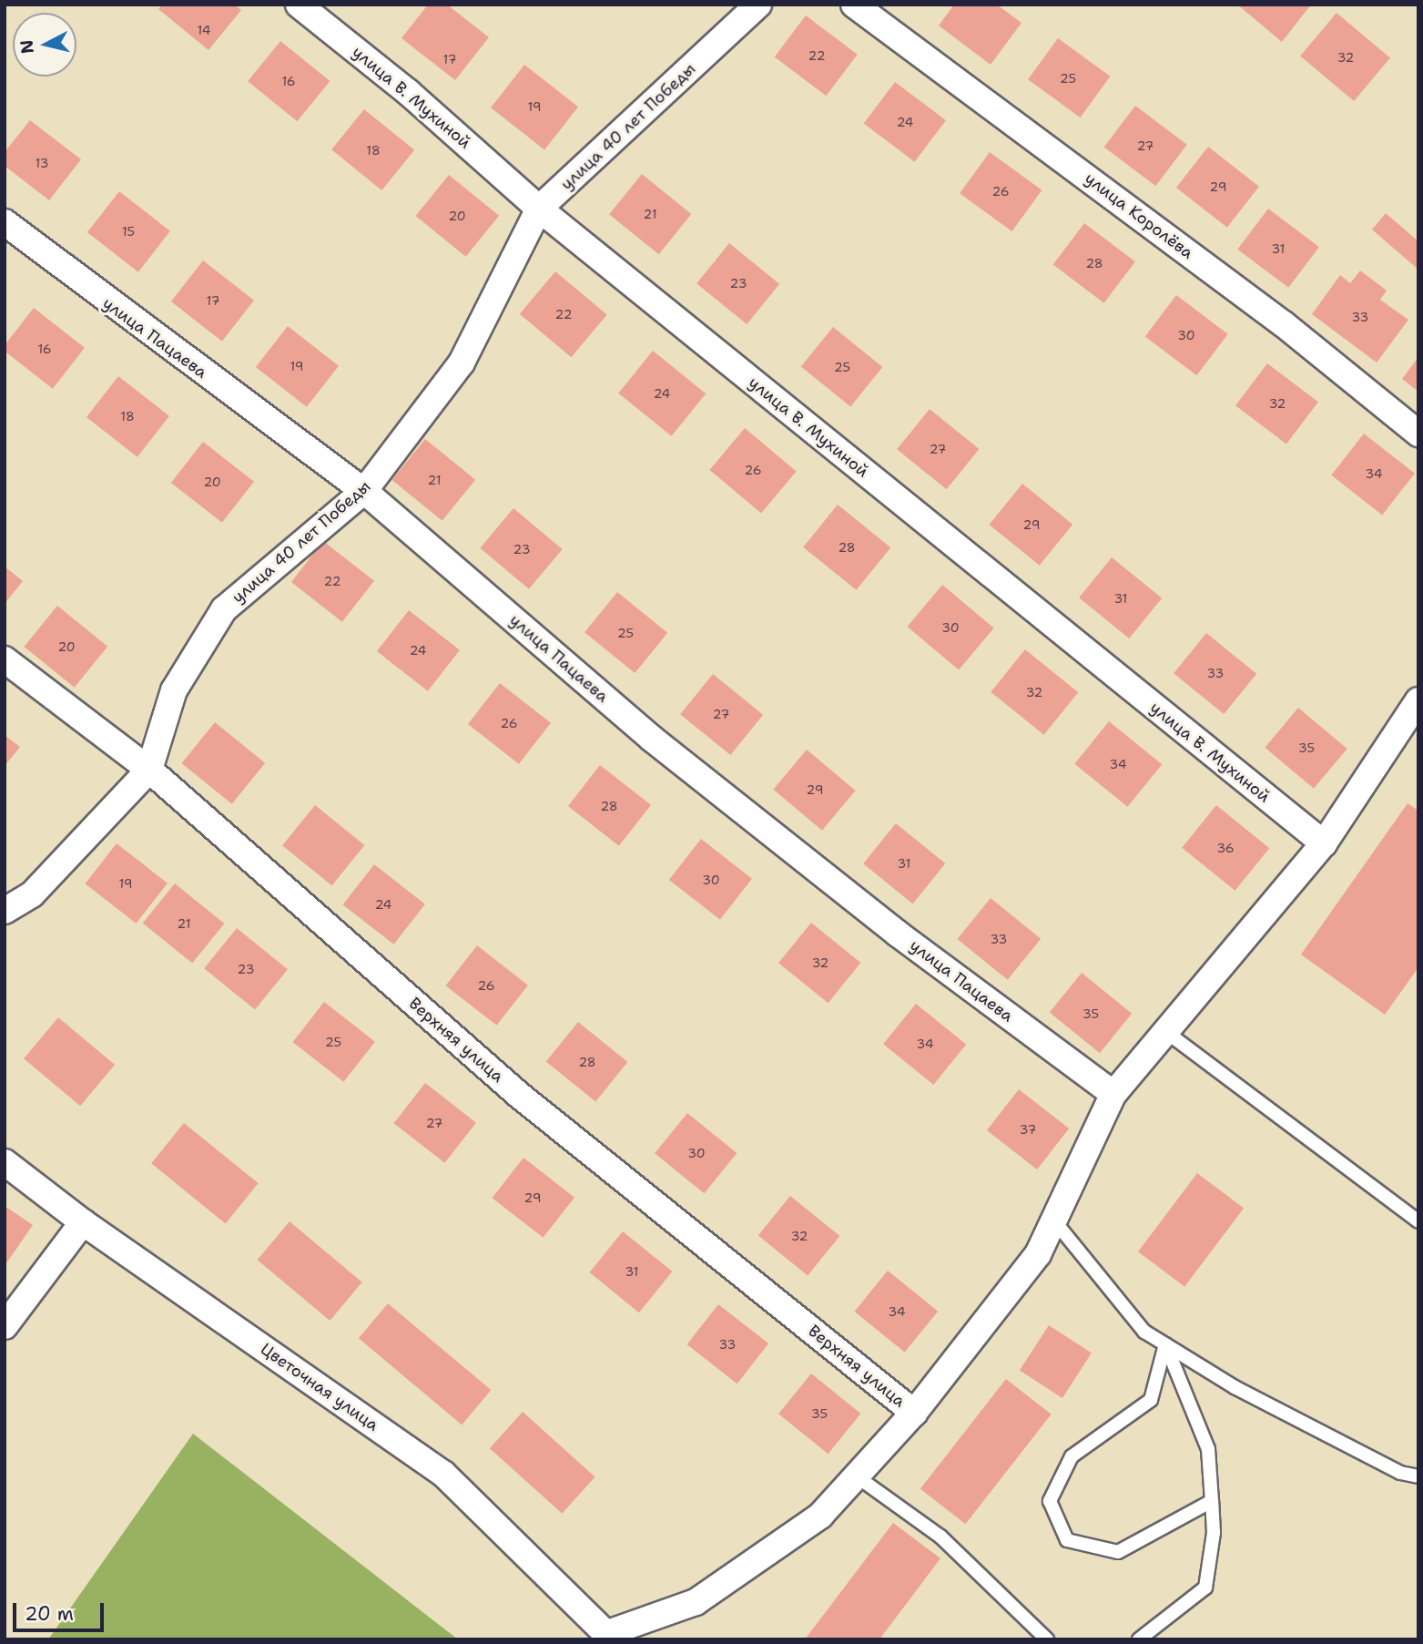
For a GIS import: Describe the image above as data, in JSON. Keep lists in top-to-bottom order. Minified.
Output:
{"streets":{"street":["улица В. Мухиной","улица 40 лет Победы","улица Королёва","улица Пацаева","Верхняя улица","Цветочная улица"]},"crossings":[["улица В. Мухиной","улица 40 лет Победы"],["улица 40 лет Победы","улица Пацаева"],["улица 40 лет Победы","Верхняя улица"]],"house_numbers":["14","22","32","17","25","16","19","24","27","18","13","29","26","21","20","15","31","28","23","17","22","33","30","16","19","25","24","32","18","27","26","34","21","20","29","28","23","22","31","30","25","20","24","33","32","27","26","35","34","29","28","36","31","30","19","24","21","33","32","23","26","35","25","34","28","27","37","30","29","32","31","34","33","35"],"scale_bar":"20 m","north":"left"}
